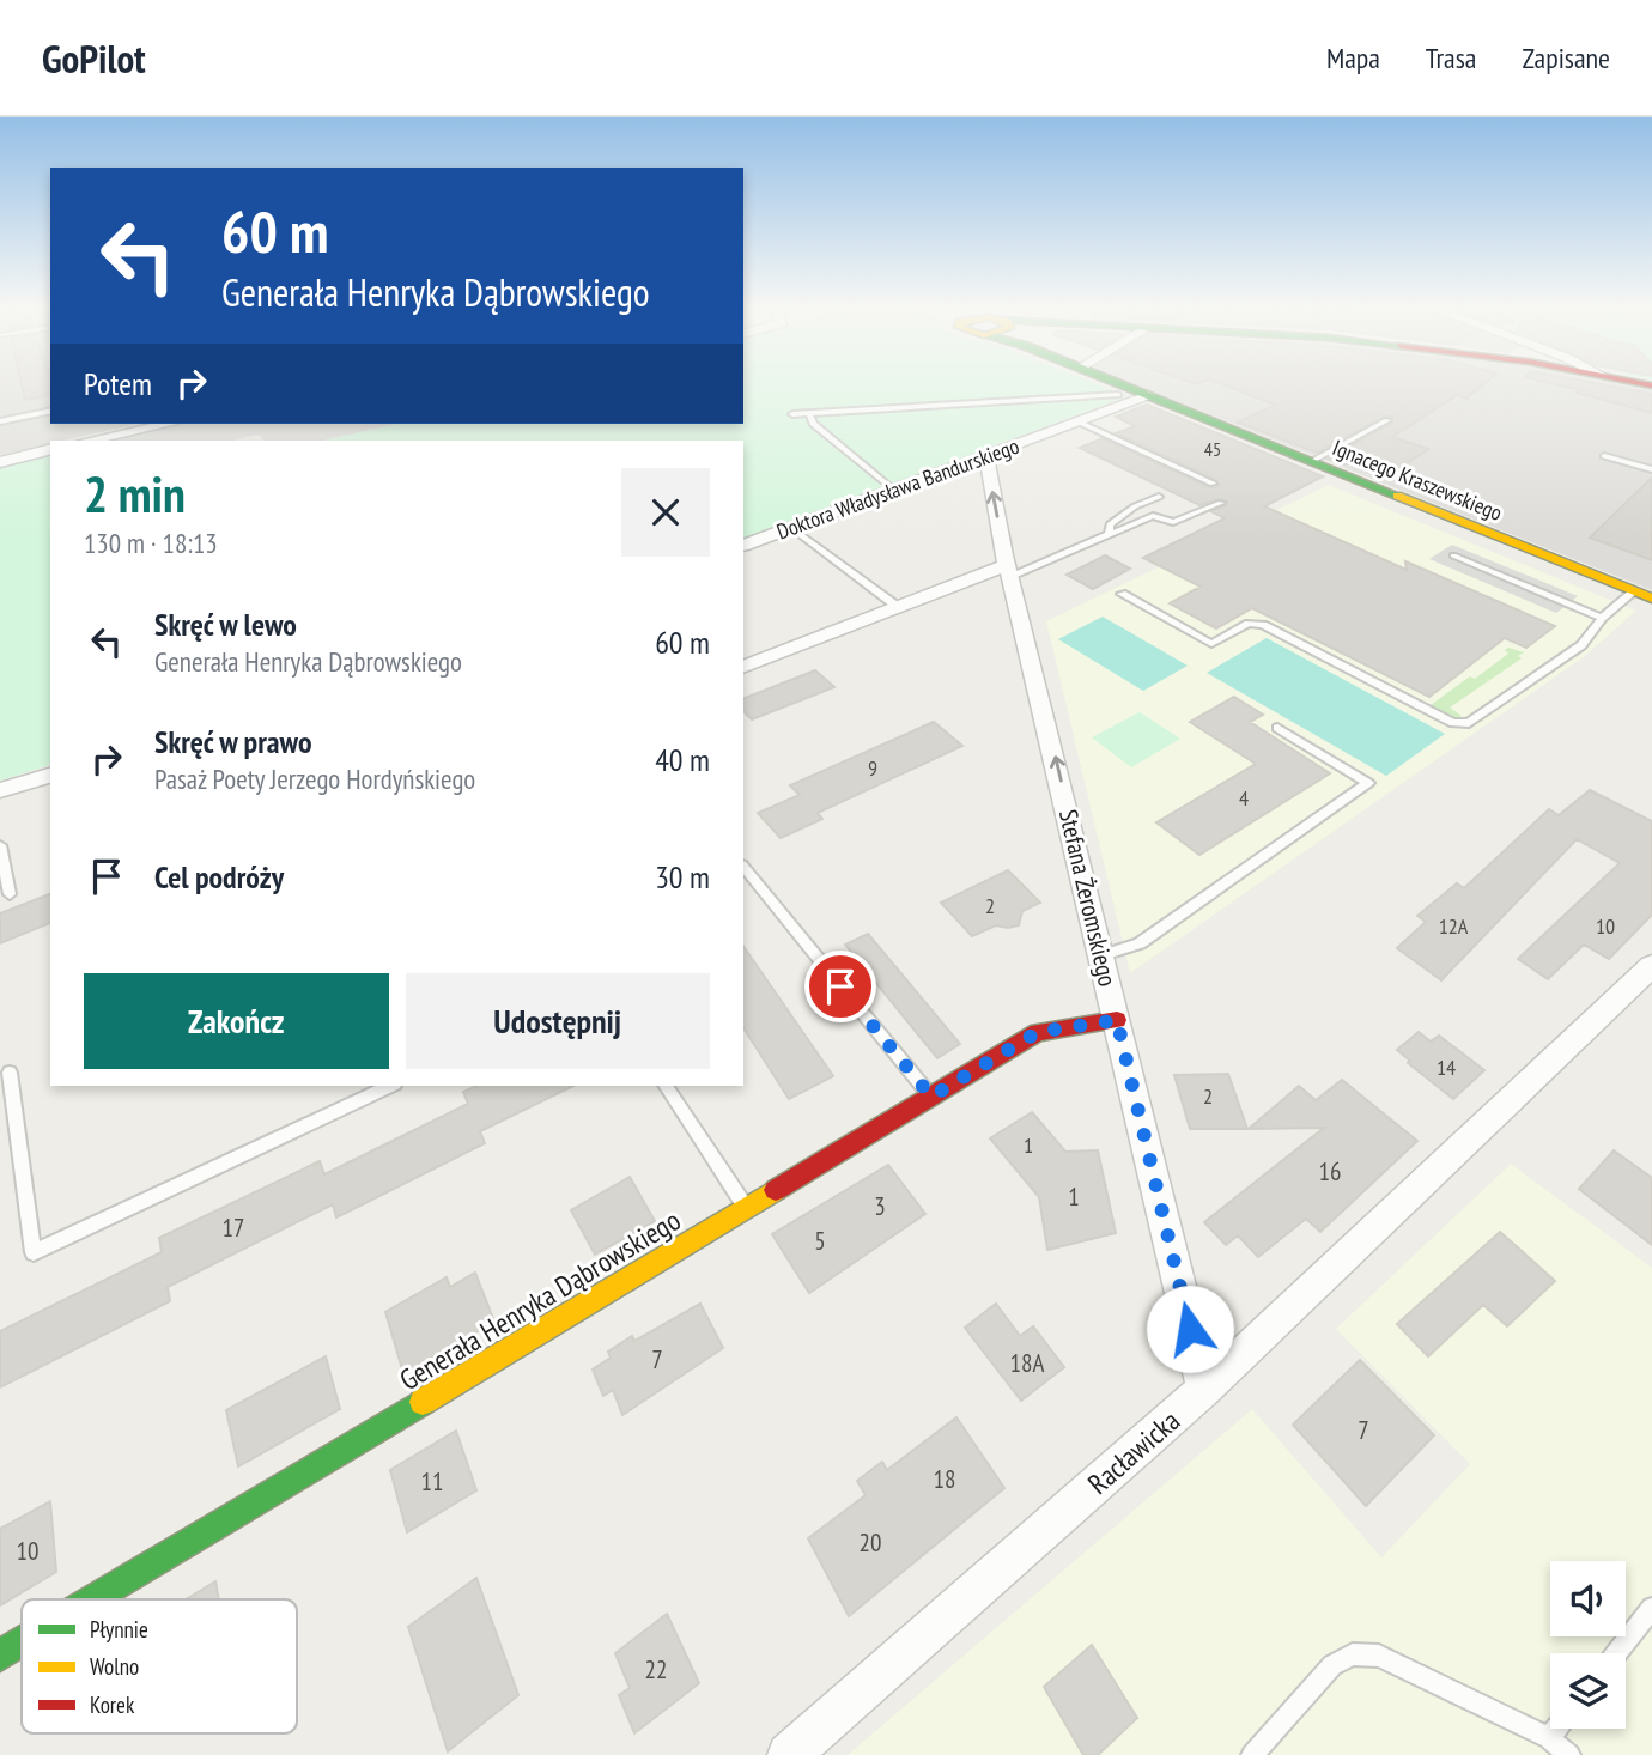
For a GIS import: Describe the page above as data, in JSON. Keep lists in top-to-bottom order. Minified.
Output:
{"streets":{"street":["Ignacego Kraszewskiego","Doktora Władysława Bandurskiego","Stefana Żeromskiego","Generała Henryka Dąbrowskiego","Racławicka"]},"crossings":[["Ignacego Kraszewskiego","Doktora Władysława Bandurskiego"],["Doktora Władysława Bandurskiego","Stefana Żeromskiego"],["Stefana Żeromskiego","Generała Henryka Dąbrowskiego"],["Stefana Żeromskiego","Racławicka"]],"one_way":["Stefana Żeromskiego"],"house_numbers":["45","9","4","2","12A","10","14","2","1","16","1","3","17","5","7","18A","7","18","11","20","10","22"],"legend":["Płynnie","Wolno","Korek"],"page":{"header":"GoPilot","nav":["Mapa","Trasa","Zapisane"],"turn":["60 m","Generała Henryka Dąbrowskiego"],"then":"Potem","heading":["2 min","130 m · 18:13"],"list":[{"name":"Skręć w lewo","note":"Generała Henryka Dąbrowskiego","value":"60 m"},{"name":"Skręć w prawo","note":"Pasaż Poety Jerzego Hordyńskiego","value":"40 m"},{"name":"Cel podróży","value":"30 m"}],"buttons":["Zakończ","Udostępnij"]}}
